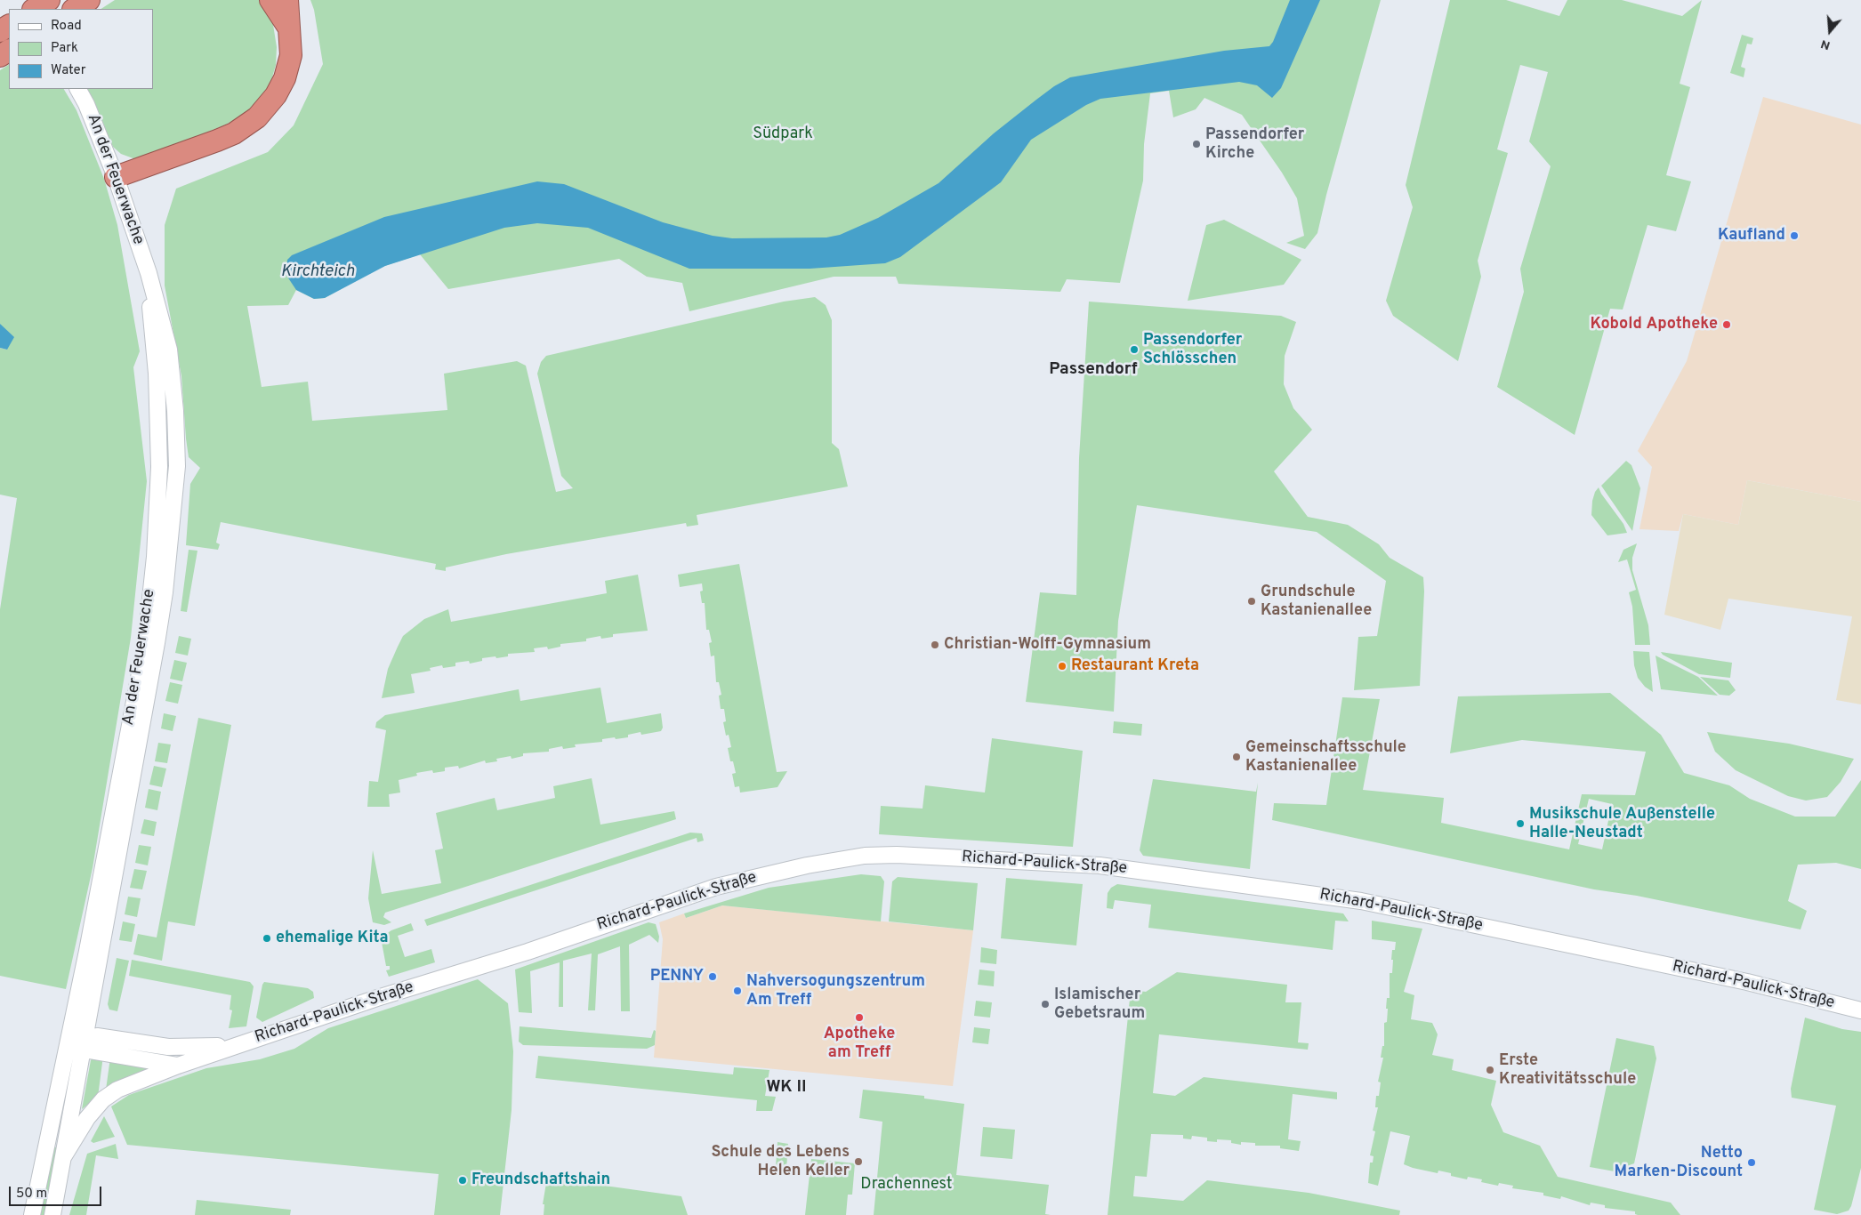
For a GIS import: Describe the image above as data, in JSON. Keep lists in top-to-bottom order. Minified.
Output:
{"streets":{"street":["An der Feuerwache","Richard-Paulick-Straße"]},"crossings":[["An der Feuerwache","Richard-Paulick-Straße"]],"districts":["Passendorf","WK II"],"water":["Kirchteich"],"parks":["Südpark","Drachennest"],"places":["Passendorfer Kirche","Kaufland","Kobold Apotheke","Passendorfer Schlösschen","Grundschule Kastanienallee","Christian-Wolff-Gymnasium","Restaurant Kreta","Gemeinschaftsschule Kastanienallee","Musikschule Außenstelle Halle-Neustadt","ehemalige Kita","PENNY","Nahversogungszentrum Am Treff","Islamischer Gebetsraum","Apotheke am Treff","Erste Kreativitätsschule","Schule des Lebens Helen Keller","Netto Marken-Discount","Freundschaftshain"],"legend":["Road","Park","Water"],"scale_bar":"50 m","north":"bottom"}
